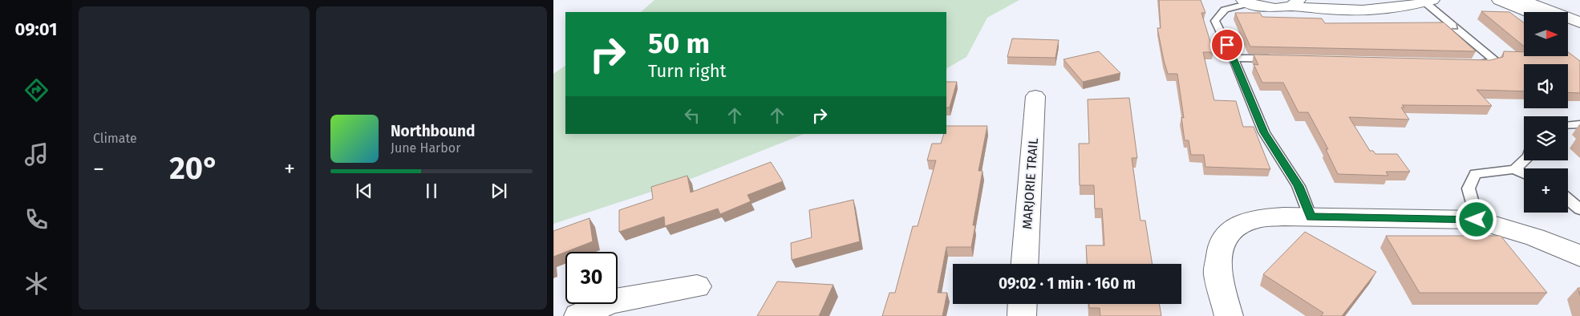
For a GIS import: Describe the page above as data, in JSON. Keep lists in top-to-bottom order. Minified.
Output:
{"streets":{"street":["MARJORIE TRAIL"]},"north":"right","page":{"tabs":"09:01","tile":"Climate","map_buttons":"+","turn":["50 m","Turn right"],"song":["Northbound","June Harbor"],"heat":["−","20°","+"],"limit":"30","trip":"09:02 · 1 min · 160 m"}}
